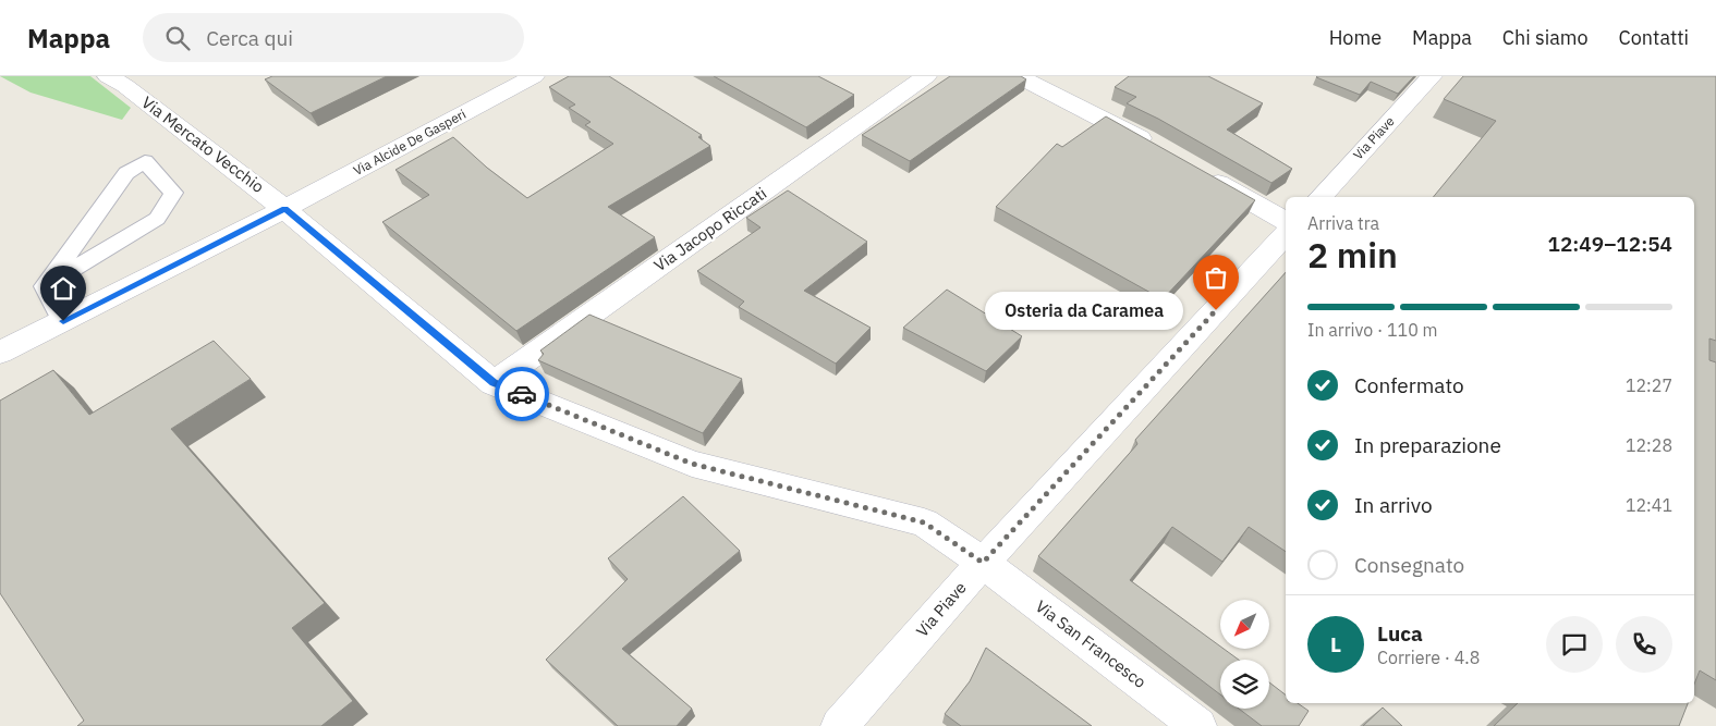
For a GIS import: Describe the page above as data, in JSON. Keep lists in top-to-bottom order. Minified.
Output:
{"streets":{"street":["Via Piave","Via Alcide De Gasperi","Via Mercato Vecchio","Via Jacopo Riccati","Via San Francesco"]},"crossings":[["Via Piave","Via Mercato Vecchio"],["Via Piave","Via San Francesco"],["Via Alcide De Gasperi","Via Mercato Vecchio"],["Via Mercato Vecchio","Via Jacopo Riccati"],["Via Mercato Vecchio","Via San Francesco"]],"places":["Osteria da Caramea"],"north":"bottom left","page":{"header":"Mappa","search":"Cerca qui","nav":["Home","Mappa","Chi siamo","Contatti"],"heading":["2 min","Arriva tra","12:49–12:54"],"panel":["Luca","Corriere · 4.8"],"bar":"In arrivo · 110 m","bubble":"Osteria da Caramea","list":[["Confermato","12:27"],["In preparazione","12:28"],["In arrivo","12:41"],"Consegnato"],"round":"L"}}
